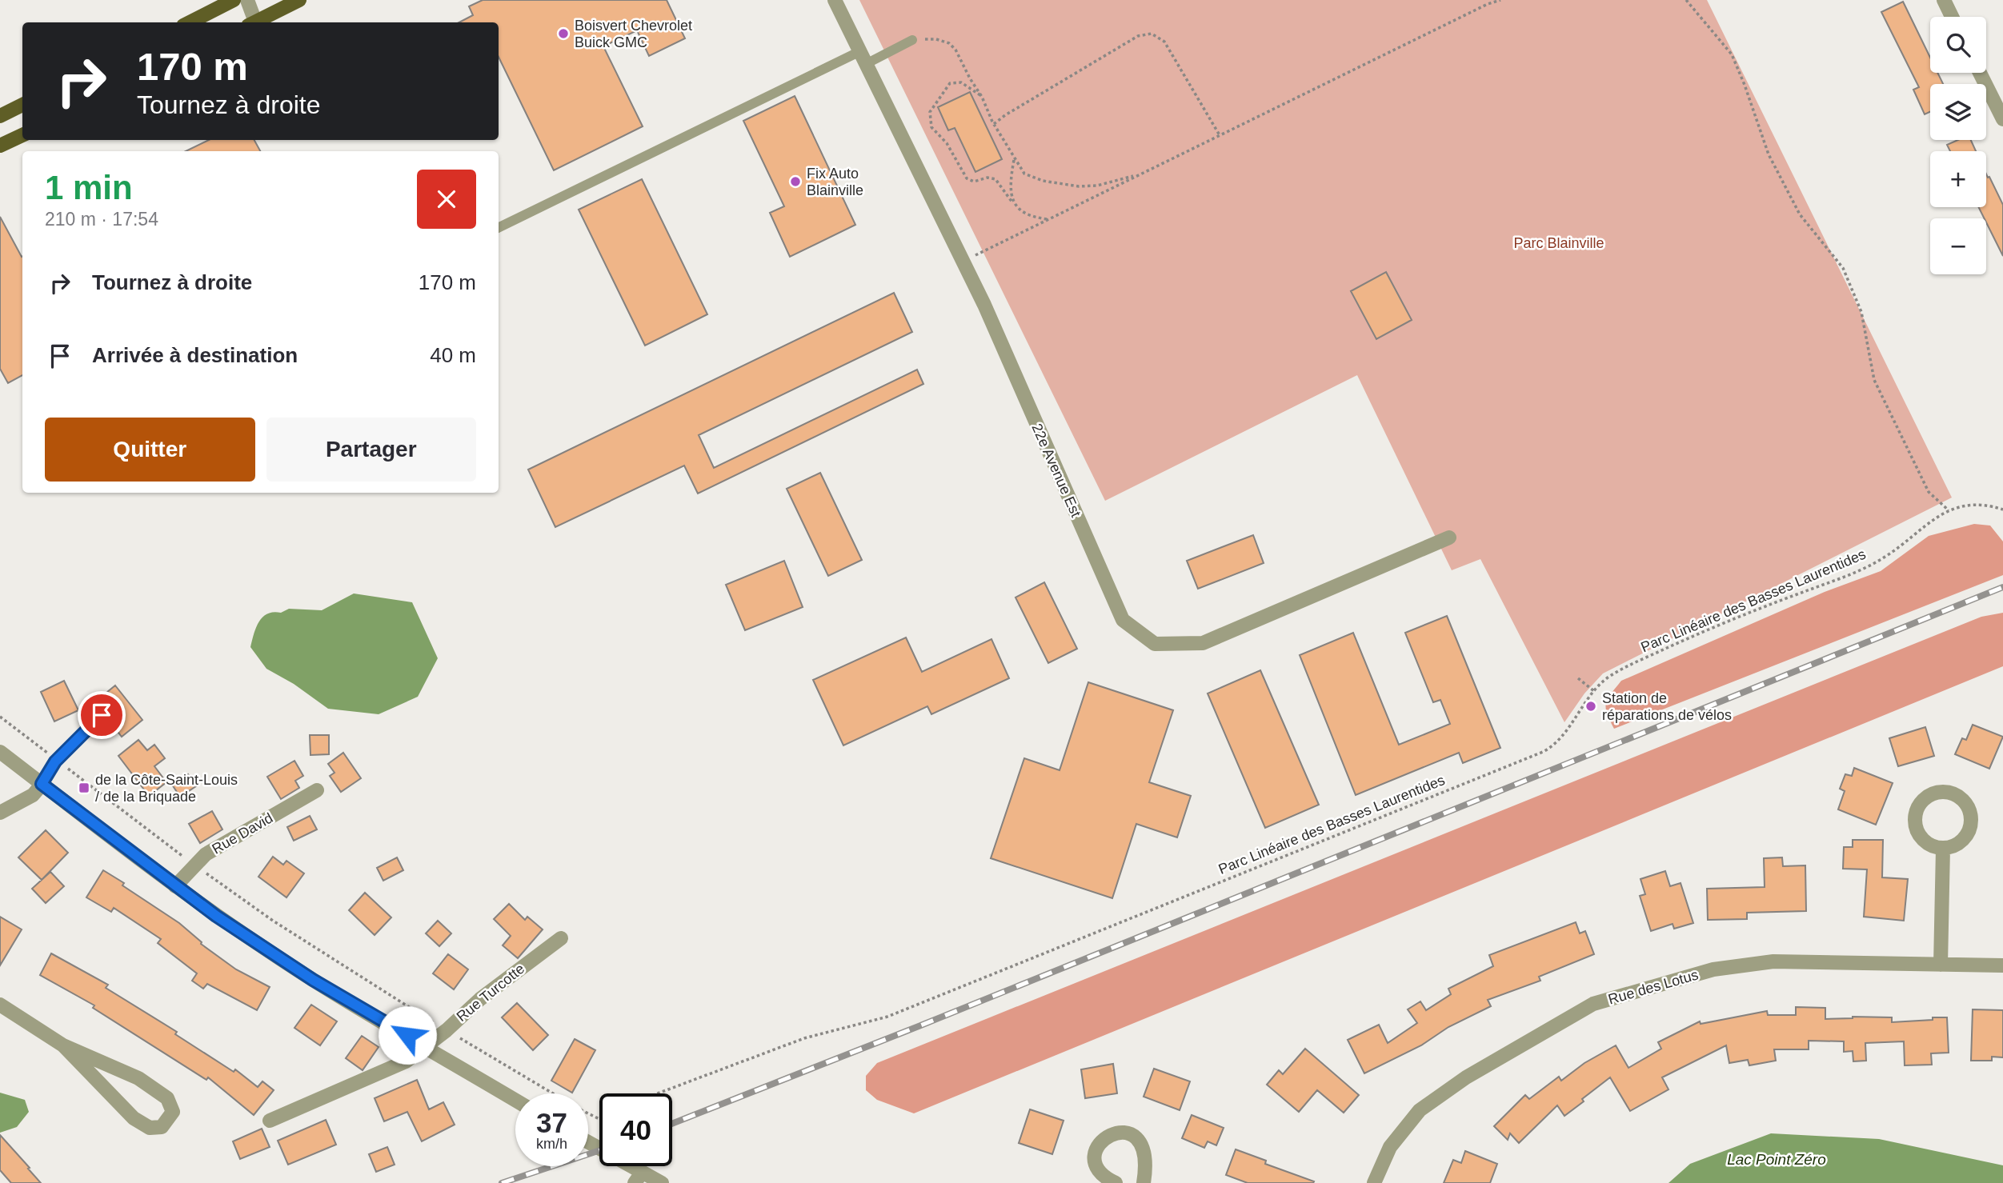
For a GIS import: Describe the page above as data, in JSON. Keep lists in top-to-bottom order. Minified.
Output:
{"streets":{"street":["22e Avenue Est","Rue David","Rue des Lotus","Rue Turcotte"],"path":["Parc Linéaire des Basses Laurentides"]},"water":["Lac Point Zéro"],"parks":["Parc Blainville"],"places":{"other":["Boisvert Chevrolet Buick GMC","Fix Auto Blainville","Station de réparations de vélos"],"transit":["de la Côte-Saint-Louis / de la Briquade"]},"page":{"map_buttons":["+","−"],"turn":["170 m","Tournez à droite"],"heading":["1 min","210 m · 17:54"],"list":[{"name":"Tournez à droite","value":"170 m"},{"name":"Arrivée à destination","value":"40 m"}],"buttons":["Quitter","Partager"],"speed":"37 km/h","limit":"40"}}
